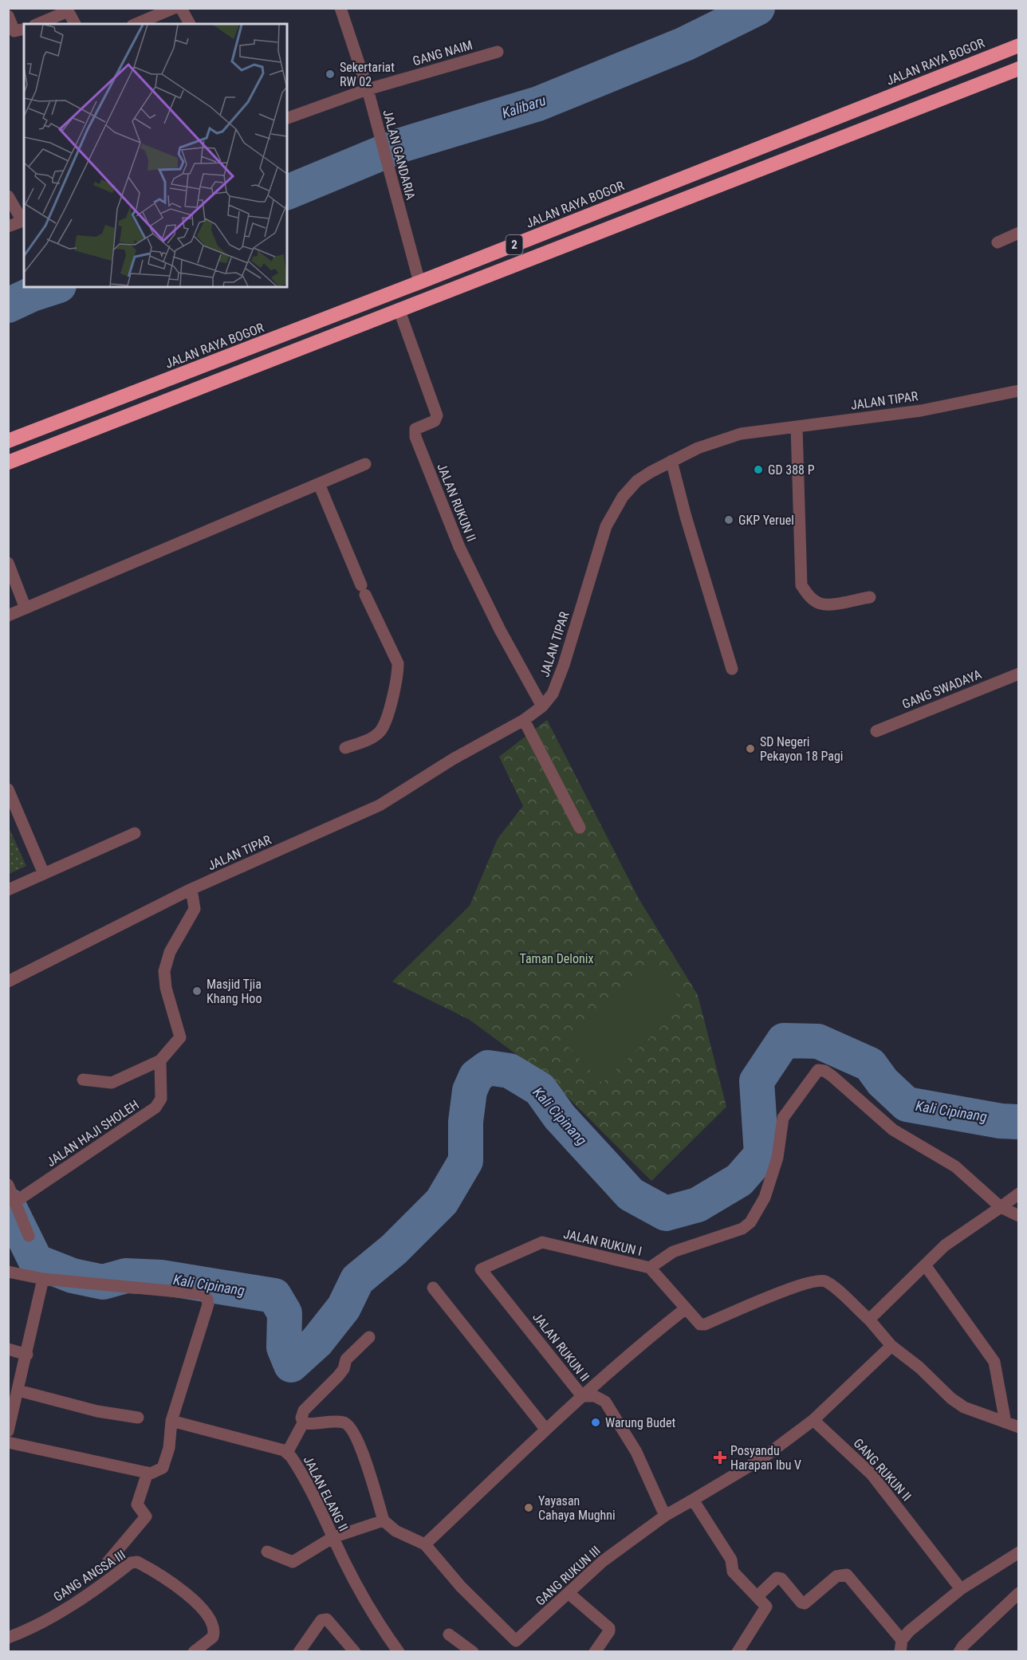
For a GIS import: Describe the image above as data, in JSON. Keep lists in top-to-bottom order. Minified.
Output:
{"streets":{"highway":["JALAN RAYA BOGOR","2"],"street":["GANG NAIM","JALAN GANDARIA","JALAN TIPAR","JALAN RUKUN II","GANG SWADAYA","JALAN HAJI SHOLEH","JALAN RUKUN I","GANG RUKUN II","JALAN ELANG II","GANG ANGSA III","GANG RUKUN III"]},"crossings":[["GANG NAIM","JALAN GANDARIA"],["JALAN RAYA BOGOR","JALAN GANDARIA"],["2","JALAN RUKUN II"],["JALAN TIPAR","JALAN RUKUN II"],["JALAN RUKUN II","JALAN RUKUN I"],["JALAN RUKUN II","GANG RUKUN III"]],"water":["Kalibaru","Kali Cipinang"],"parks":["Taman Delonix"],"places":{"other":["Sekertariat RW 02","GD 388 P","GKP Yeruel","SD Negeri Pekayon 18 Pagi","Masjid Tjia Khang Hoo","Warung Budet","Yayasan Cahaya Mughni"],"health":["Posyandu Harapan Ibu V"]}}
